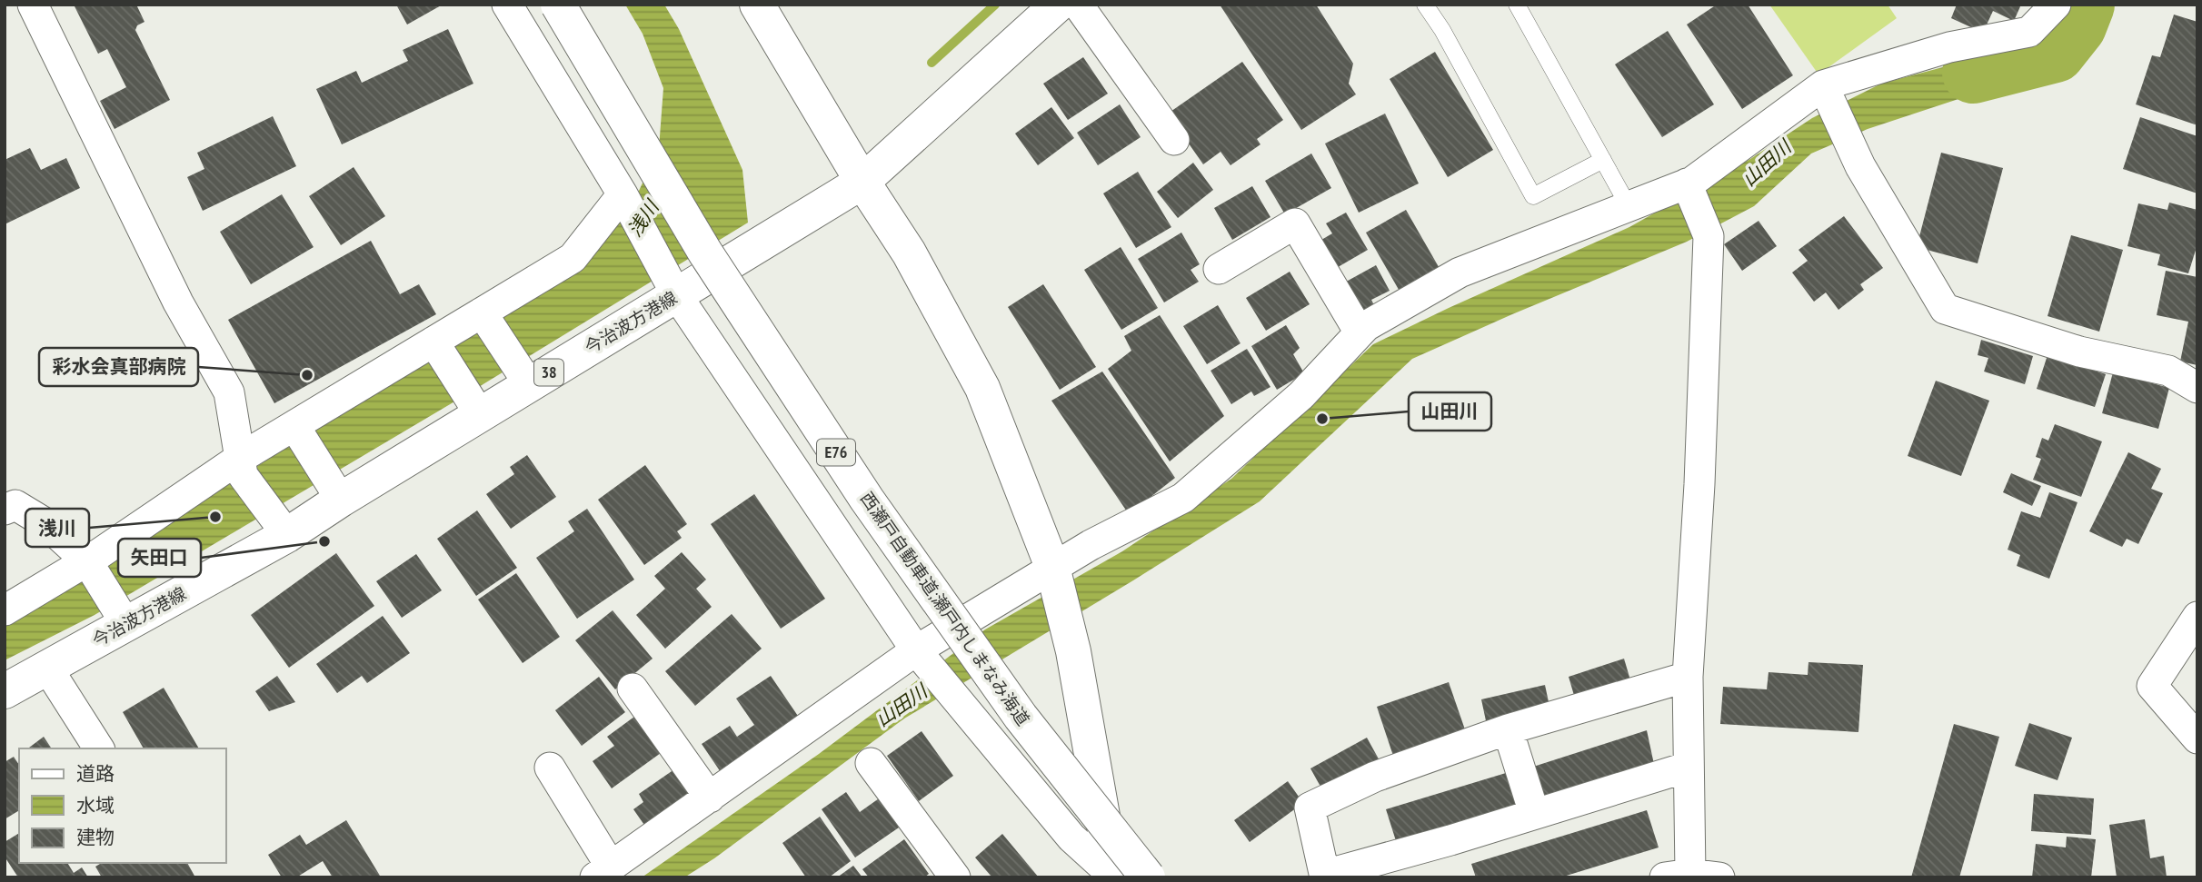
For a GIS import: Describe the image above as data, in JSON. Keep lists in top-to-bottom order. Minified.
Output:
{"streets":{"main road":["今治波方港線","38","E76","西瀬戸自動車道;瀬戸内しまなみ海道"]},"water":["山田川","浅川"],"places":["彩水会真部病院","山田川","浅川","矢田口"],"legend":["道路","水域","建物"]}
